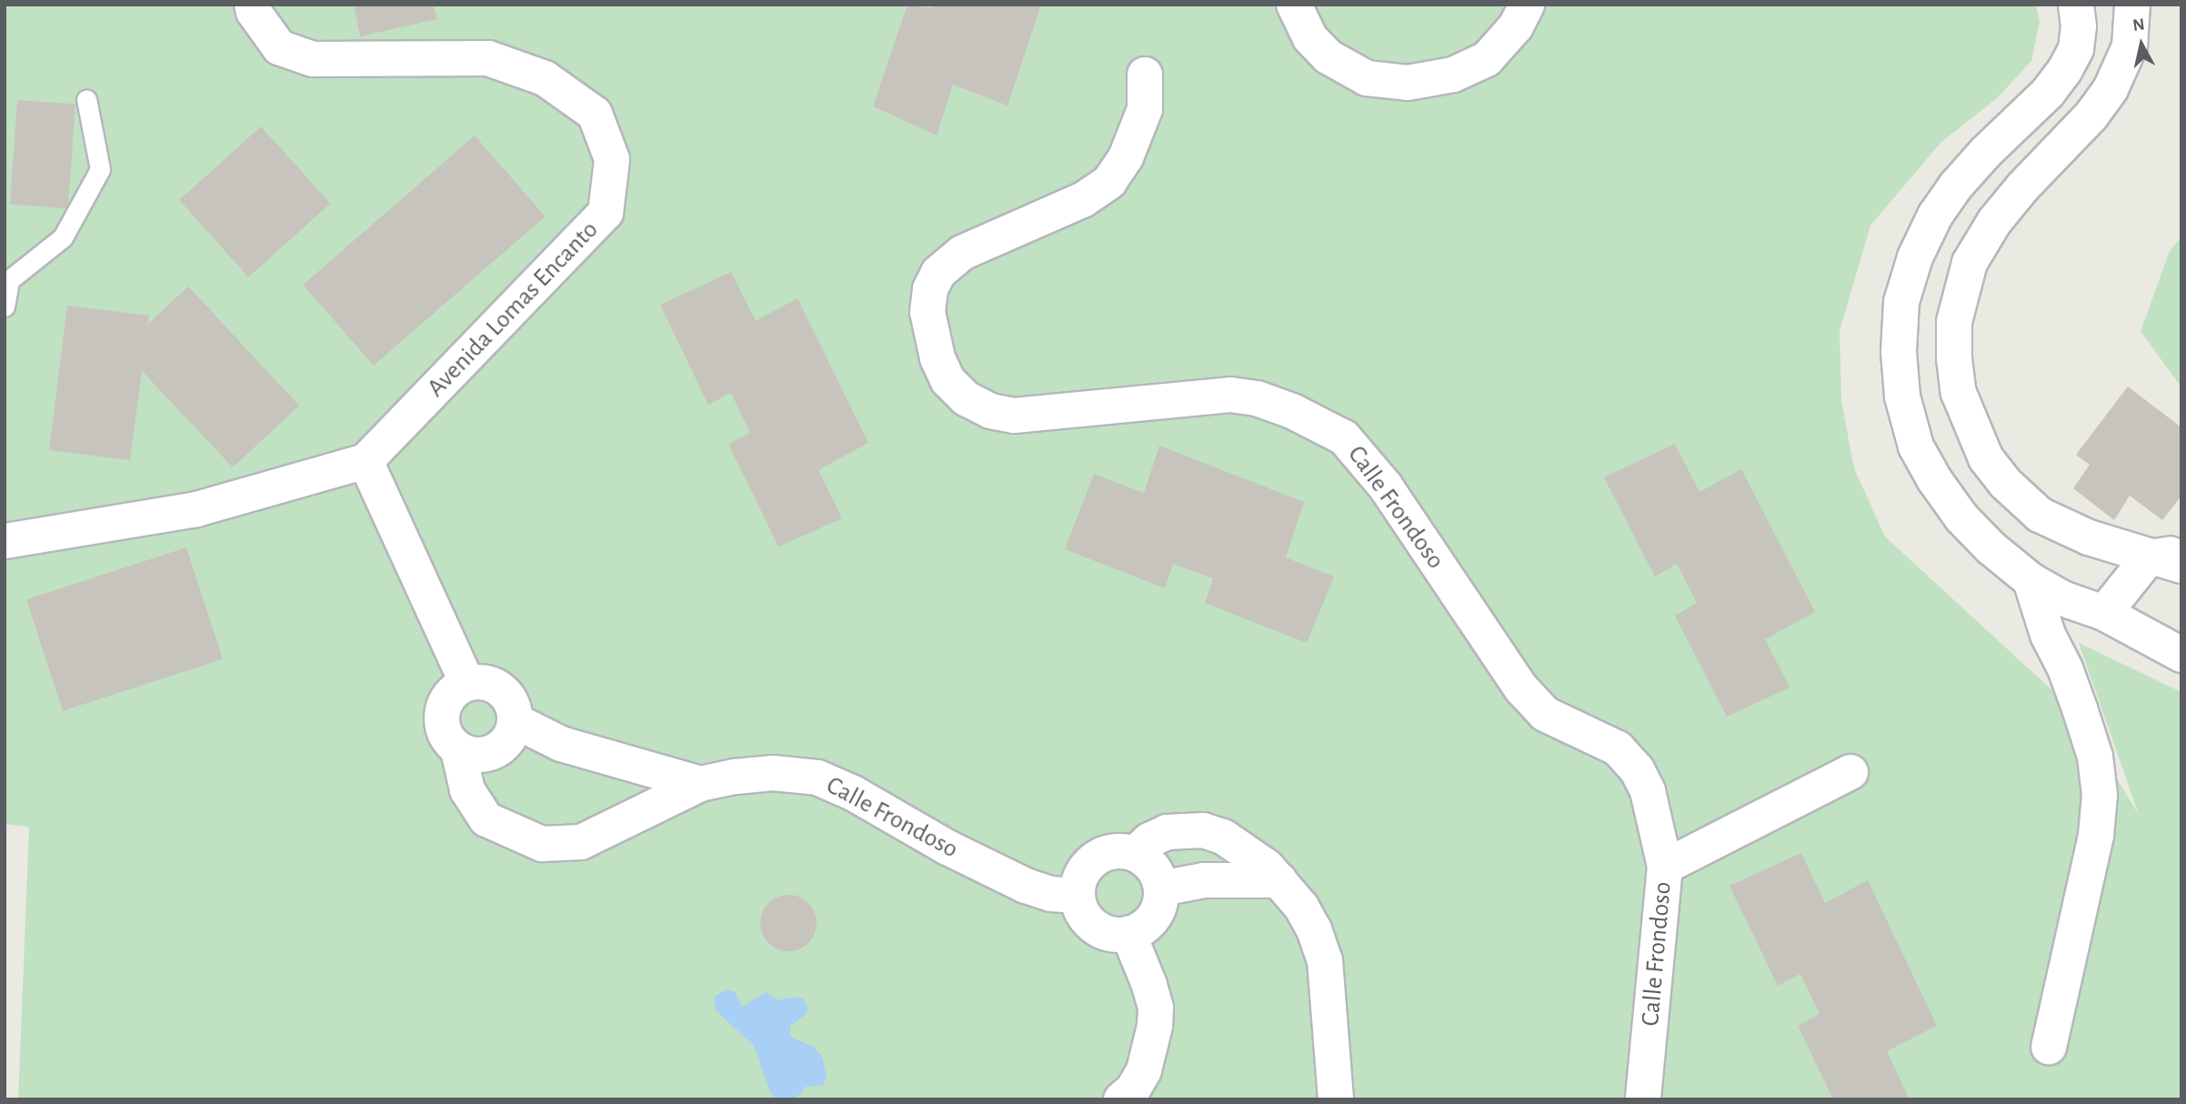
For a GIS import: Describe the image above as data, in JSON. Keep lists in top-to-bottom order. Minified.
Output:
{"streets":{"street":["Avenida Lomas Encanto","Calle Frondoso"]},"north":"top"}
